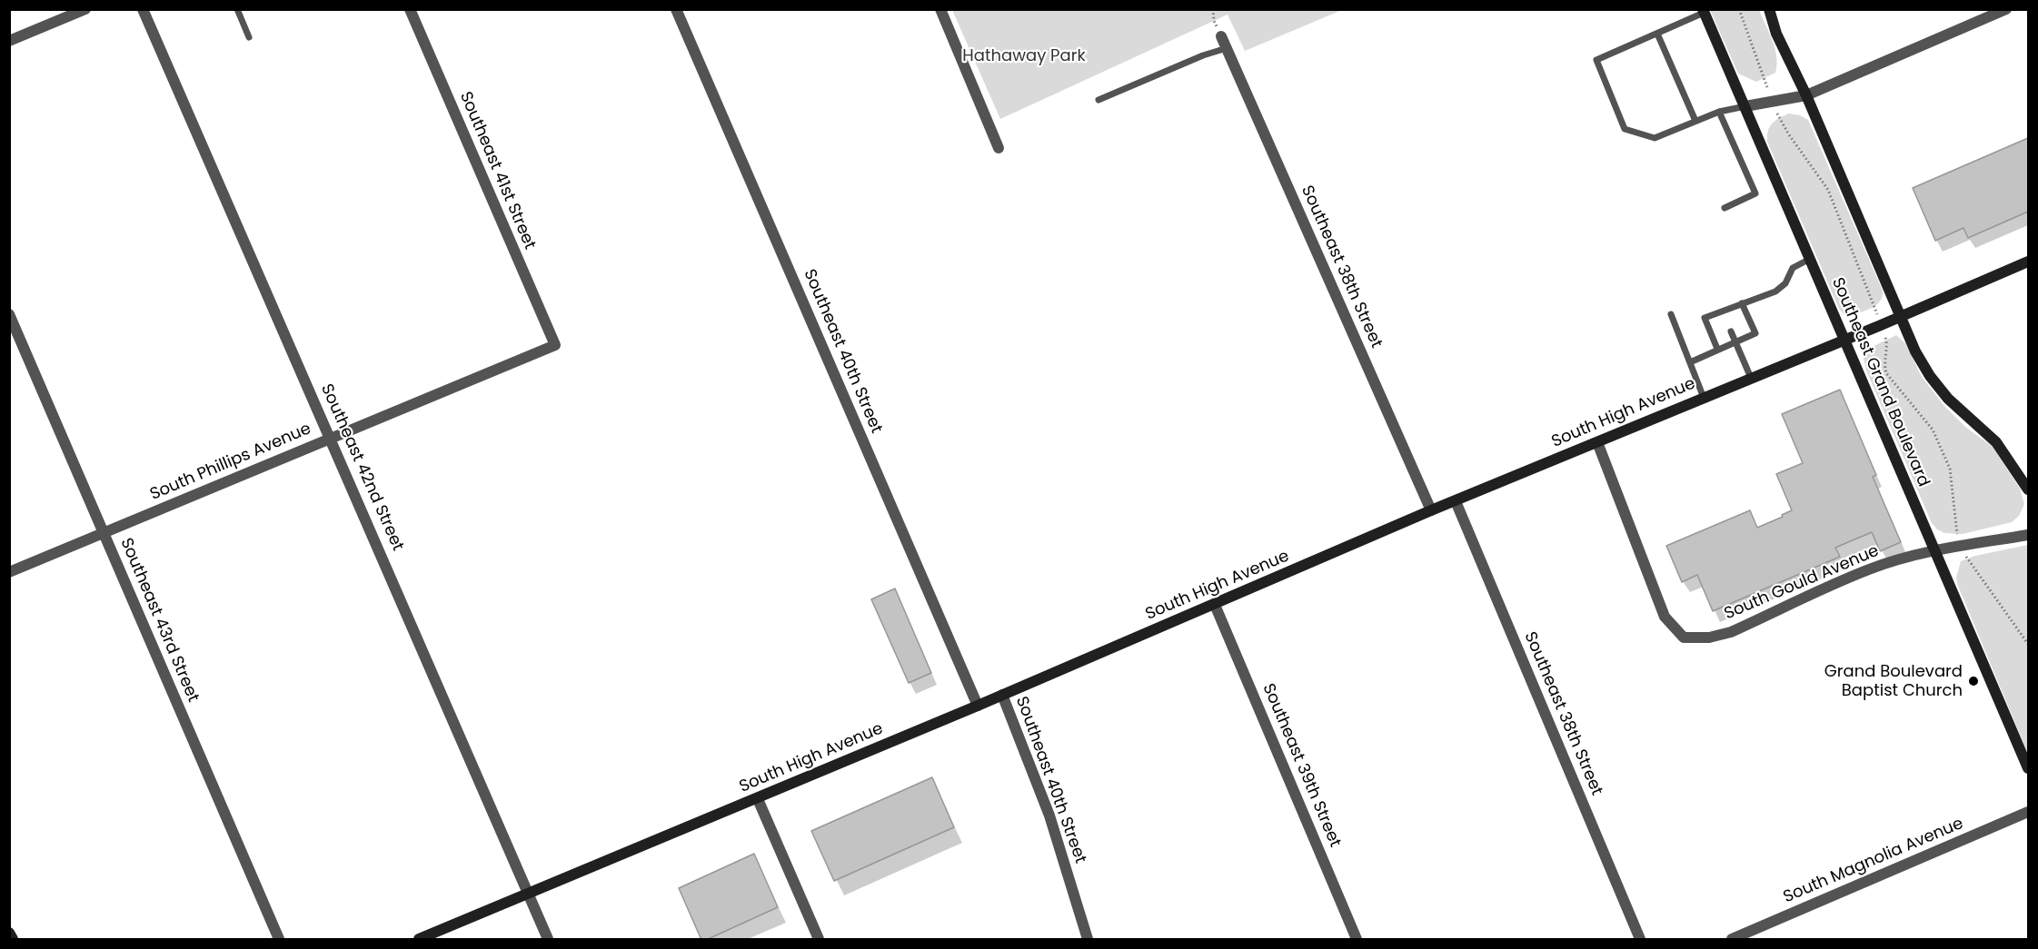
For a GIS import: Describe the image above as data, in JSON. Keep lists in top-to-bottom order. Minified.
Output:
{"streets":{"street":["Southeast 41st Street","Southeast 38th Street","Southeast 40th Street","Southeast Grand Boulevard","South High Avenue","South Phillips Avenue","Southeast 42nd Street","South Gould Avenue","Southeast 43rd Street","Southeast 39th Street","South Magnolia Avenue"]},"crossings":[["Southeast 41st Street","South Phillips Avenue"],["Southeast 38th Street","South High Avenue"],["Southeast 40th Street","South High Avenue"],["Southeast Grand Boulevard","South High Avenue"],["Southeast Grand Boulevard","South Gould Avenue"],["South High Avenue","Southeast 42nd Street"],["South High Avenue","South Gould Avenue"],["South High Avenue","Southeast 39th Street"],["South Phillips Avenue","Southeast 42nd Street"],["South Phillips Avenue","Southeast 43rd Street"]],"parks":["Hathaway Park"],"places":["Grand Boulevard Baptist Church"]}
